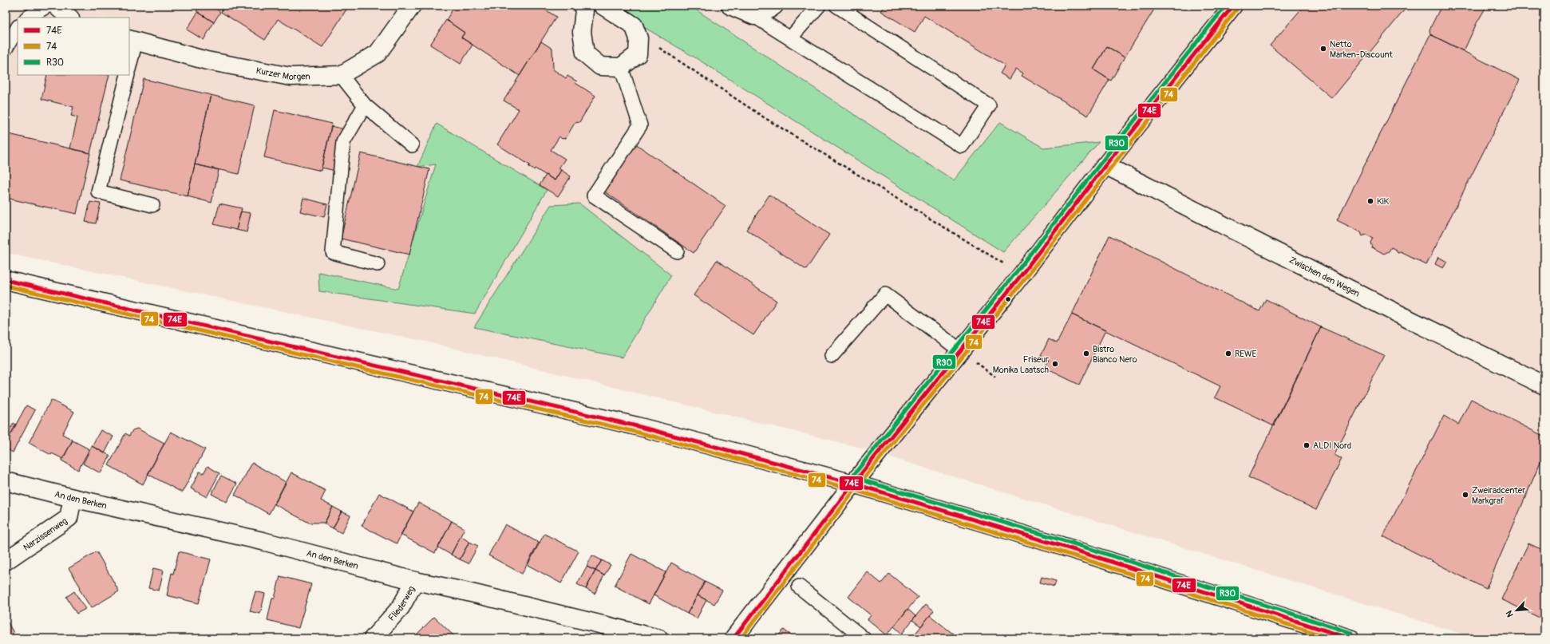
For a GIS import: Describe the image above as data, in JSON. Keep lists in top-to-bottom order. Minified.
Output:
{"streets":{"street":["Kurzer Morgen","Zwischen den Wegen","An den Berken","Narzissenweg","Fliederweg"]},"crossings":[["An den Berken","Narzissenweg"],["An den Berken","Fliederweg"]],"places":["Netto Marken-Discount","KiK","Bistro Bianco Nero","REWE","Friseur Monika Laatsch","ALDI Nord","Zweiradcenter Markgraf"],"lines":["transit line 74E","transit line R30","transit line 74"],"legend":["74E","74","R30"],"north":"bottom left"}
